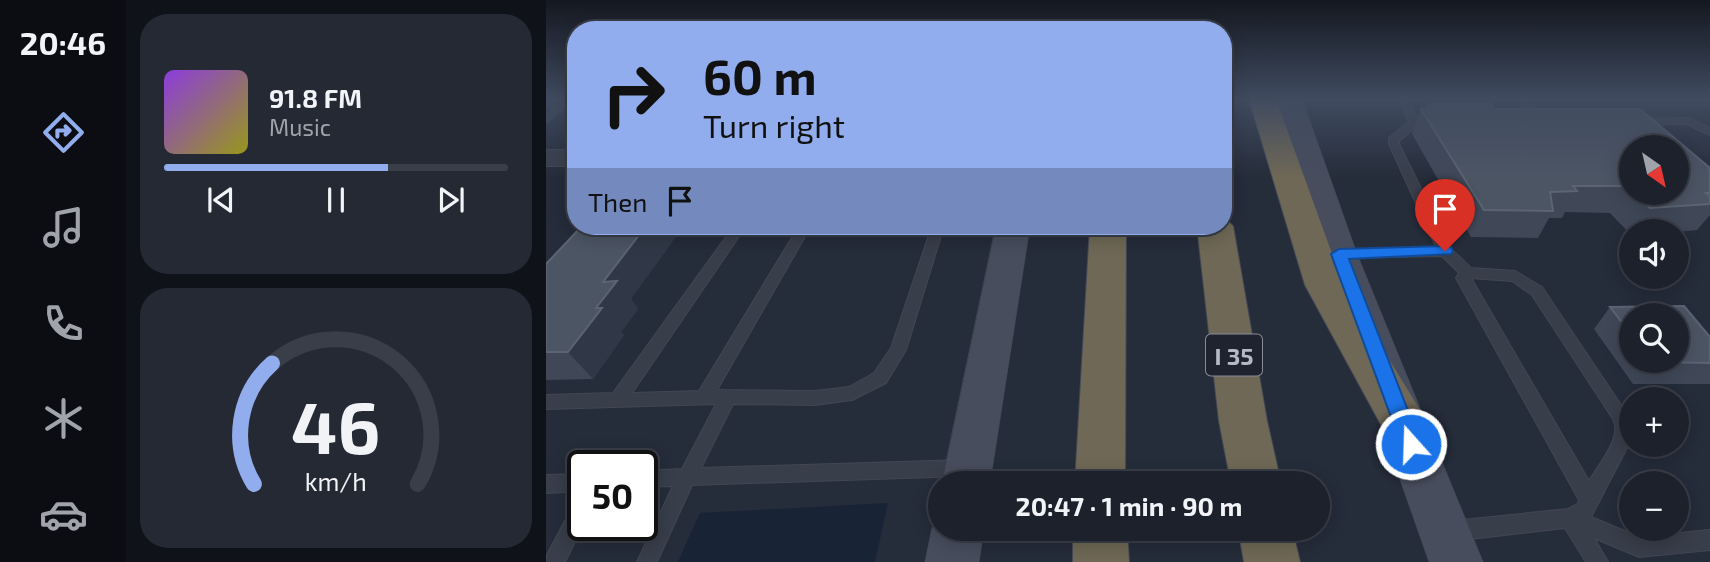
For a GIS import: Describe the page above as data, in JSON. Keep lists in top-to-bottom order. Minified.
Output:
{"streets":{"highway":["I 35"]},"north":"bottom right","page":{"tabs":"20:46","turn":["60 m","Turn right"],"song":["91.8 FM","Music"],"map_buttons":["+","−"],"then":"Then","limit":"50","trip":"20:47 · 1 min · 90 m","gauge":["46","km/h"]}}
